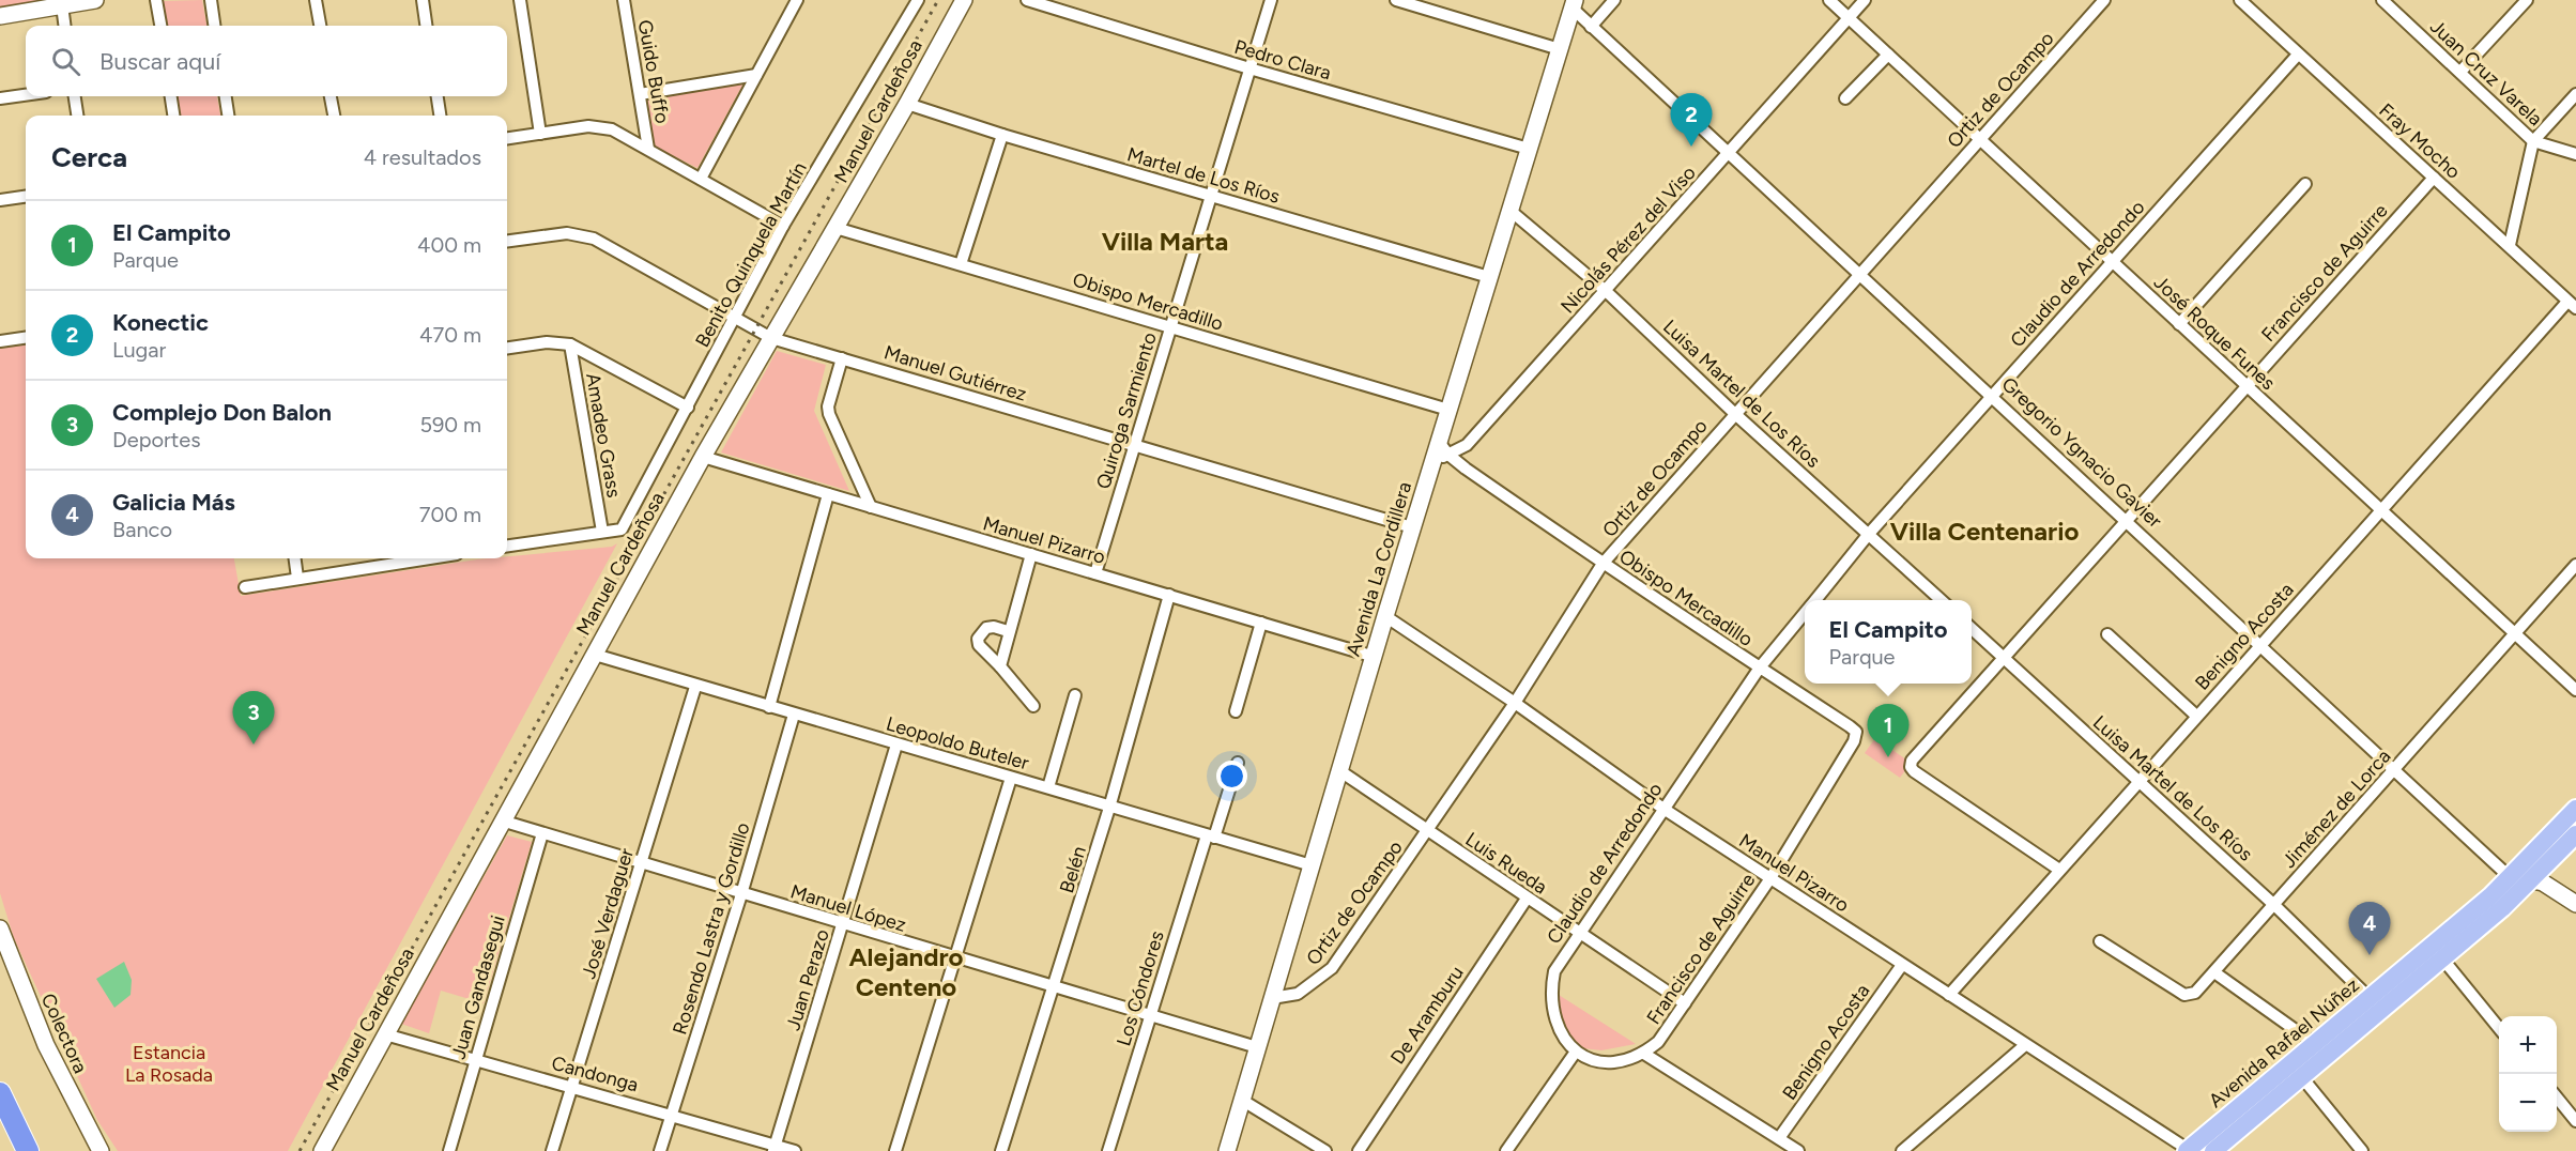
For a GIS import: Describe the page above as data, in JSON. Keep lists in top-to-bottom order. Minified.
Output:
{"streets":{"main road":["Manuel Cardeñosa","Avenida La Cordillera","Colectora","Avenida Rafael Núñez"],"street":["Pedro Clara","Guido Buffo","Juan Cruz Varela","Ortiz de Ocampo","Fray Mocho","Martel de Los Ríos","Nicolás Pérez del Viso","Benito Quinquela Martín","Francisco de Aguirre","Claudio de Arredondo","Obispo Mercadillo","José Roque Funes","Manuel Gutiérrez","Luisa Martel de Los Ríos","Quiroga Sarmiento","Amadeo Grass","Gregorio Ygnacio Gavier","Manuel Pizarro","Benigno Acosta","Leopoldo Buteler","Jiménez de Lorca","Luis Rueda","Belén","Manuel López","José Verdaguer","Rosendo Lastra y Gordillo","Juan Perazo","Juan Gandasegui","Los Cóndores","De Aramburu","Candonga"]},"crossings":[["Pedro Clara","Quiroga Sarmiento"],["Pedro Clara","Avenida La Cordillera"],["Ortiz de Ocampo","Obispo Mercadillo"],["Ortiz de Ocampo","José Roque Funes"],["Ortiz de Ocampo","Luisa Martel de Los Ríos"],["Ortiz de Ocampo","Gregorio Ygnacio Gavier"],["Ortiz de Ocampo","Manuel Pizarro"],["Ortiz de Ocampo","Avenida La Cordillera"],["Ortiz de Ocampo","Luis Rueda"],["Manuel Cardeñosa","Martel de Los Ríos"],["Manuel Cardeñosa","Obispo Mercadillo"],["Manuel Cardeñosa","Manuel Gutiérrez"],["Manuel Cardeñosa","Manuel Pizarro"],["Manuel Cardeñosa","Leopoldo Buteler"],["Manuel Cardeñosa","Manuel López"],["Manuel Cardeñosa","Candonga"],["Fray Mocho","Francisco de Aguirre"],["Fray Mocho","Claudio de Arredondo"],["Fray Mocho","Benigno Acosta"],["Martel de Los Ríos","Quiroga Sarmiento"],["Martel de Los Ríos","Avenida La Cordillera"],["Nicolás Pérez del Viso","Obispo Mercadillo"],["Nicolás Pérez del Viso","José Roque Funes"],["Nicolás Pérez del Viso","Luisa Martel de Los Ríos"],["Nicolás Pérez del Viso","Gregorio Ygnacio Gavier"],["Nicolás Pérez del Viso","Avenida La Cordillera"],["Benito Quinquela Martín","Manuel Gutiérrez"],["Benito Quinquela Martín","Amadeo Grass"],["Francisco de Aguirre","Obispo Mercadillo"],["Francisco de Aguirre","José Roque Funes"],["Francisco de Aguirre","Luisa Martel de Los Ríos"],["Francisco de Aguirre","Gregorio Ygnacio Gavier"],["Francisco de Aguirre","Manuel Pizarro"],["Francisco de Aguirre","Benigno Acosta"],["Francisco de Aguirre","Luis Rueda"],["Claudio de Arredondo","Obispo Mercadillo"],["Claudio de Arredondo","José Roque Funes"],["Claudio de Arredondo","Luisa Martel de Los Ríos"],["Claudio de Arredondo","Gregorio Ygnacio Gavier"],["Claudio de Arredondo","Manuel Pizarro"],["Claudio de Arredondo","Luis Rueda"],["Obispo Mercadillo","Quiroga Sarmiento"],["Obispo Mercadillo","Avenida La Cordillera"],["José Roque Funes","Benigno Acosta"],["José Roque Funes","Jiménez de Lorca"],["Manuel Gutiérrez","Quiroga Sarmiento"],["Manuel Gutiérrez","Avenida La Cordillera"],["Luisa Martel de Los Ríos","Avenida La Cordillera"],["Luisa Martel de Los Ríos","Benigno Acosta"],["Luisa Martel de Los Ríos","Jiménez de Lorca"],["Luisa Martel de Los Ríos","Avenida Rafael Núñez"],["Quiroga Sarmiento","Manuel Pizarro"],["Gregorio Ygnacio Gavier","Avenida La Cordillera"],["Gregorio Ygnacio Gavier","Benigno Acosta"],["Gregorio Ygnacio Gavier","Jiménez de Lorca"],["Gregorio Ygnacio Gavier","Avenida Rafael Núñez"],["Manuel Pizarro","Avenida La Cordillera"],["Manuel Pizarro","Benigno Acosta"],["Manuel Pizarro","Belén"],["Manuel Pizarro","Avenida Rafael Núñez"],["Avenida La Cordillera","Leopoldo Buteler"],["Avenida La Cordillera","Luis Rueda"],["Avenida La Cordillera","Manuel López"],["Leopoldo Buteler","Belén"],["Leopoldo Buteler","José Verdaguer"],["Leopoldo Buteler","Rosendo Lastra y Gordillo"],["Leopoldo Buteler","Juan Perazo"],["Leopoldo Buteler","Los Cóndores"],["Luis Rueda","De Aramburu"],["Belén","Manuel López"],["Manuel López","José Verdaguer"],["Manuel López","Rosendo Lastra y Gordillo"],["Manuel López","Juan Perazo"],["Manuel López","Juan Gandasegui"],["Manuel López","Los Cóndores"],["José Verdaguer","Candonga"],["Rosendo Lastra y Gordillo","Candonga"],["Juan Perazo","Candonga"],["Juan Gandasegui","Candonga"]],"districts":["Villa Marta","Villa Centenario","Alejandro Centeno"],"parks":["Estancia La Rosada"],"page":{"search":"Buscar aquí","pins":["2","3","1","4"],"heading":["Cerca","4 resultados"],"list":[{"mark":"1","name":"El Campito","note":"Parque","value":"400 m"},{"mark":"2","name":"Konectic","note":"Lugar","value":"470 m"},{"mark":"3","name":"Complejo Don Balon","note":"Deportes","value":"590 m"},{"mark":"4","name":"Galicia Más","note":"Banco","value":"700 m"}],"popup":["El Campito","Parque"],"map_buttons":["+","−"]}}
